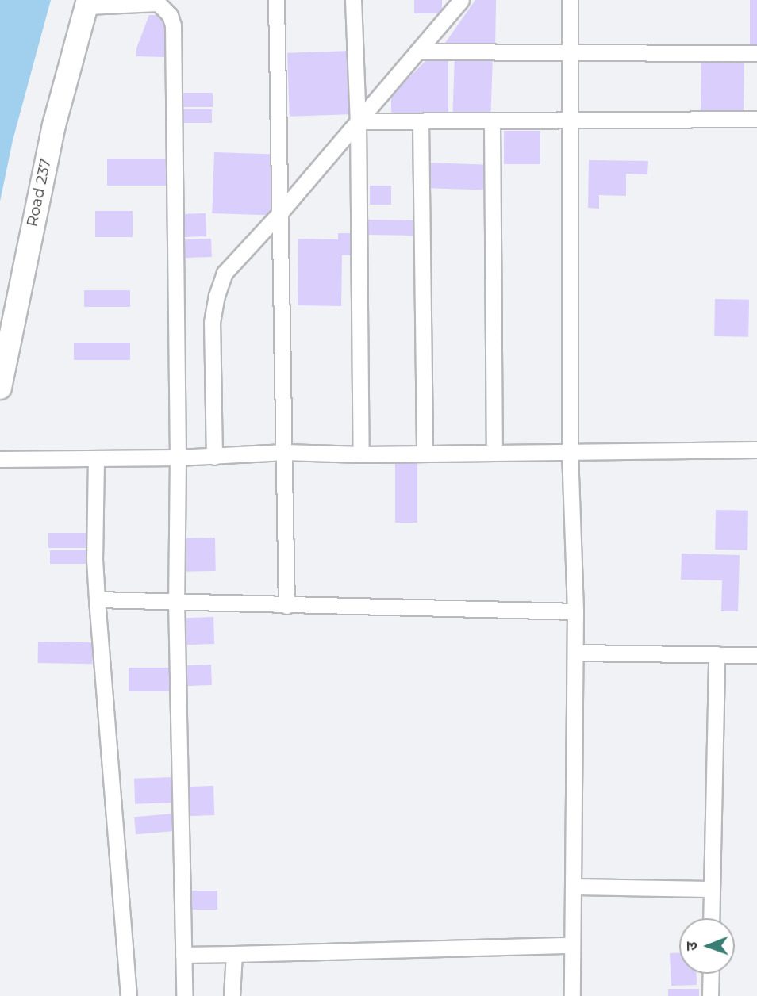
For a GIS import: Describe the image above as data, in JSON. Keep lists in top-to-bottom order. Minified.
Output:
{"streets":{"street":["Road 237"]},"north":"left"}
